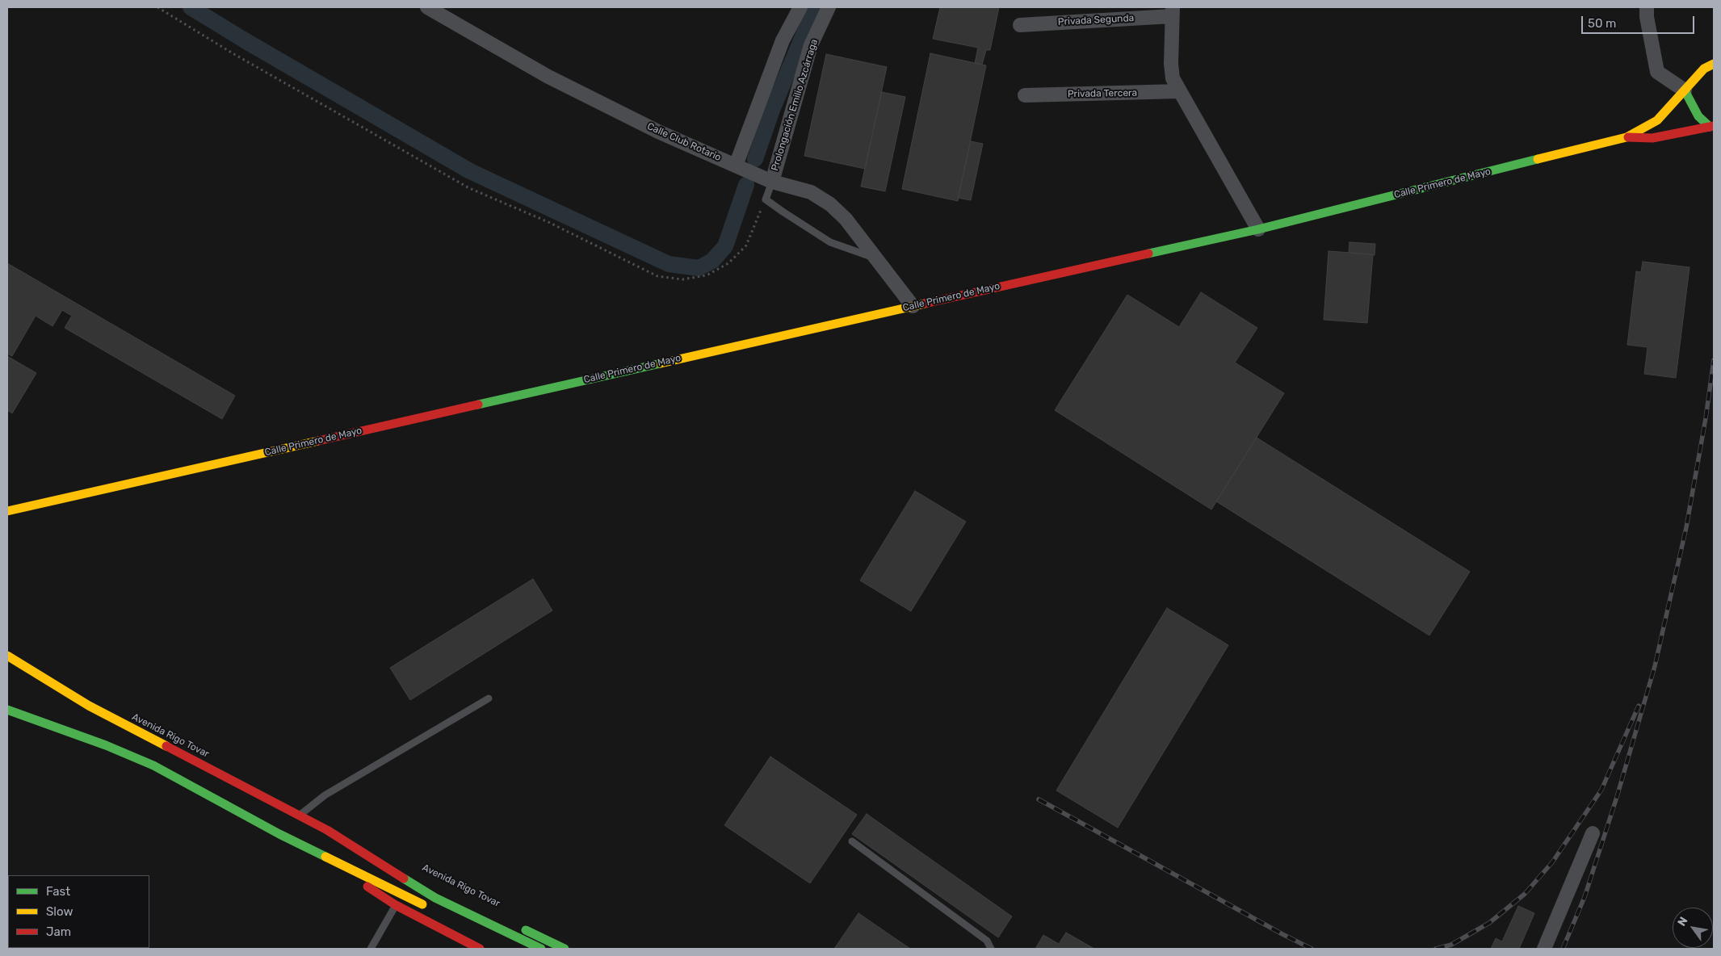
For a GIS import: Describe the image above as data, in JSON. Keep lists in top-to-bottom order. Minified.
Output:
{"streets":{"main road":["Calle Primero de Mayo","Avenida Rigo Tovar"],"street":["Privada Segunda","Privada Tercera","Prolongación Emilio Azcárraga","Calle Club Rotario"]},"crossings":[["Prolongación Emilio Azcárraga","Calle Club Rotario"],["Calle Club Rotario","Calle Primero de Mayo"]],"legend":["Fast","Slow","Jam"],"scale_bar":"50 m","north":"top left"}
